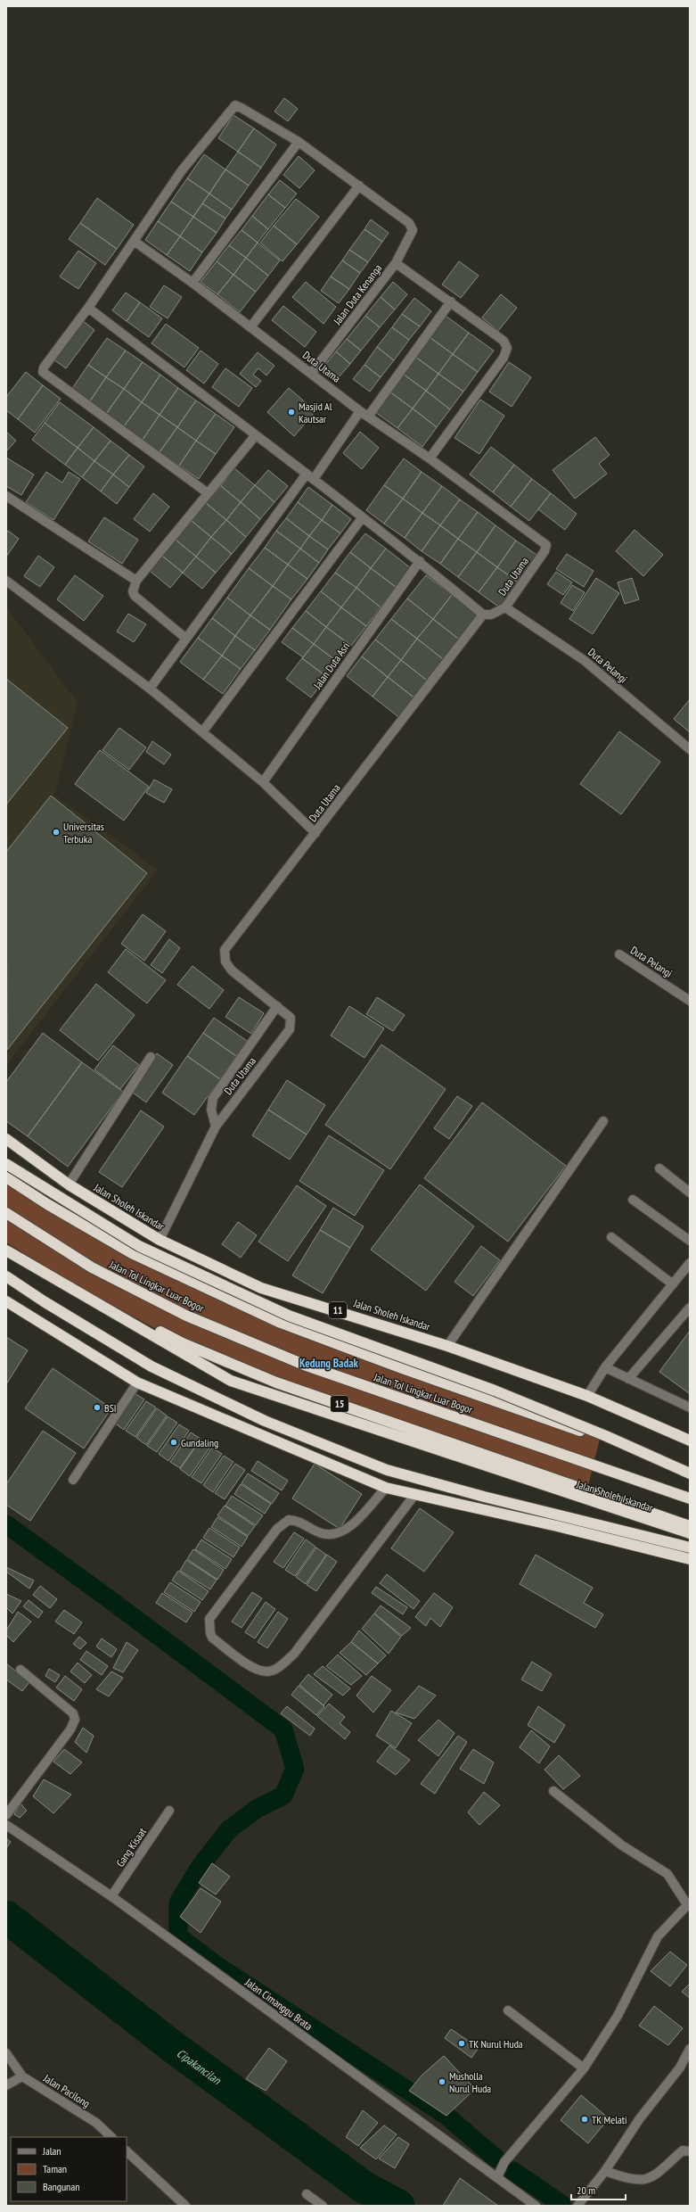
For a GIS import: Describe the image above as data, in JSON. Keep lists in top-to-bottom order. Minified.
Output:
{"streets":{"highway":["Jalan Sholeh Iskandar","Jalan Tol Lingkar Luar Bogor","11","15"],"street":["Jalan Duta Kenanga","Duta Utama","Jalan Duta Asri","Duta Pelangi","Gang Kisaat","Jalan Cimanggu Brata","Jalan Pacilong"]},"crossings":[["Jalan Duta Kenanga","Duta Utama"],["Duta Utama","Duta Pelangi"],["Duta Utama","Jalan Sholeh Iskandar"],["Gang Kisaat","Jalan Cimanggu Brata"]],"districts":["Kedung Badak"],"water":["Cipakancilan"],"places":["Masjid Al Kautsar","Universitas Terbuka","BSI","Gundaling","TK Nurul Huda","Musholla Nurul Huda","TK Melati"],"legend":["Jalan","Taman","Bangunan"],"scale_bar":"20 m"}
